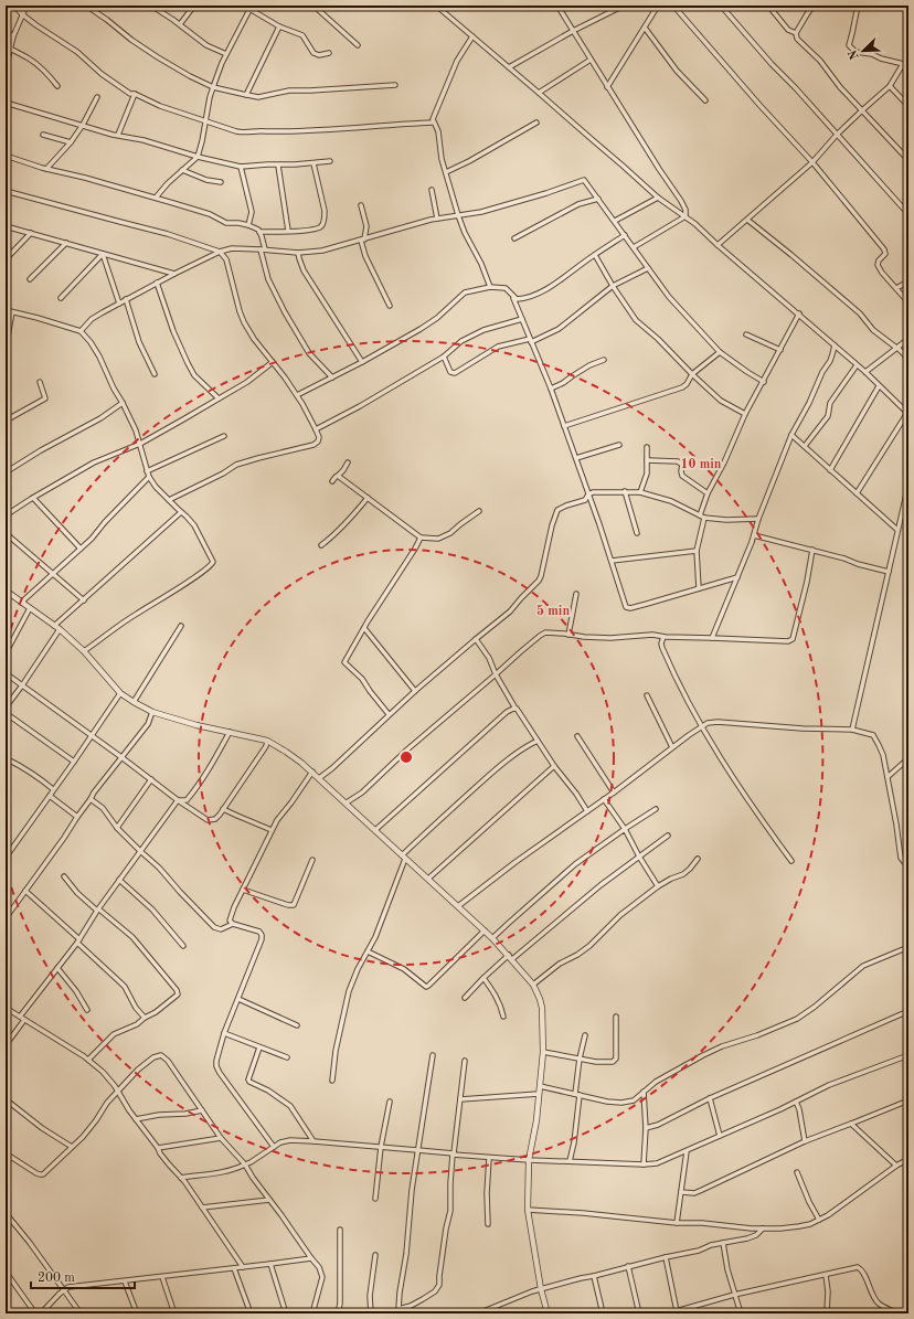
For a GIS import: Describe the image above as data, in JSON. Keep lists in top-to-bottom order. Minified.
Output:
{"scale_bar":"200 m","north":"bottom left","rings":["10 min","5 min"]}
